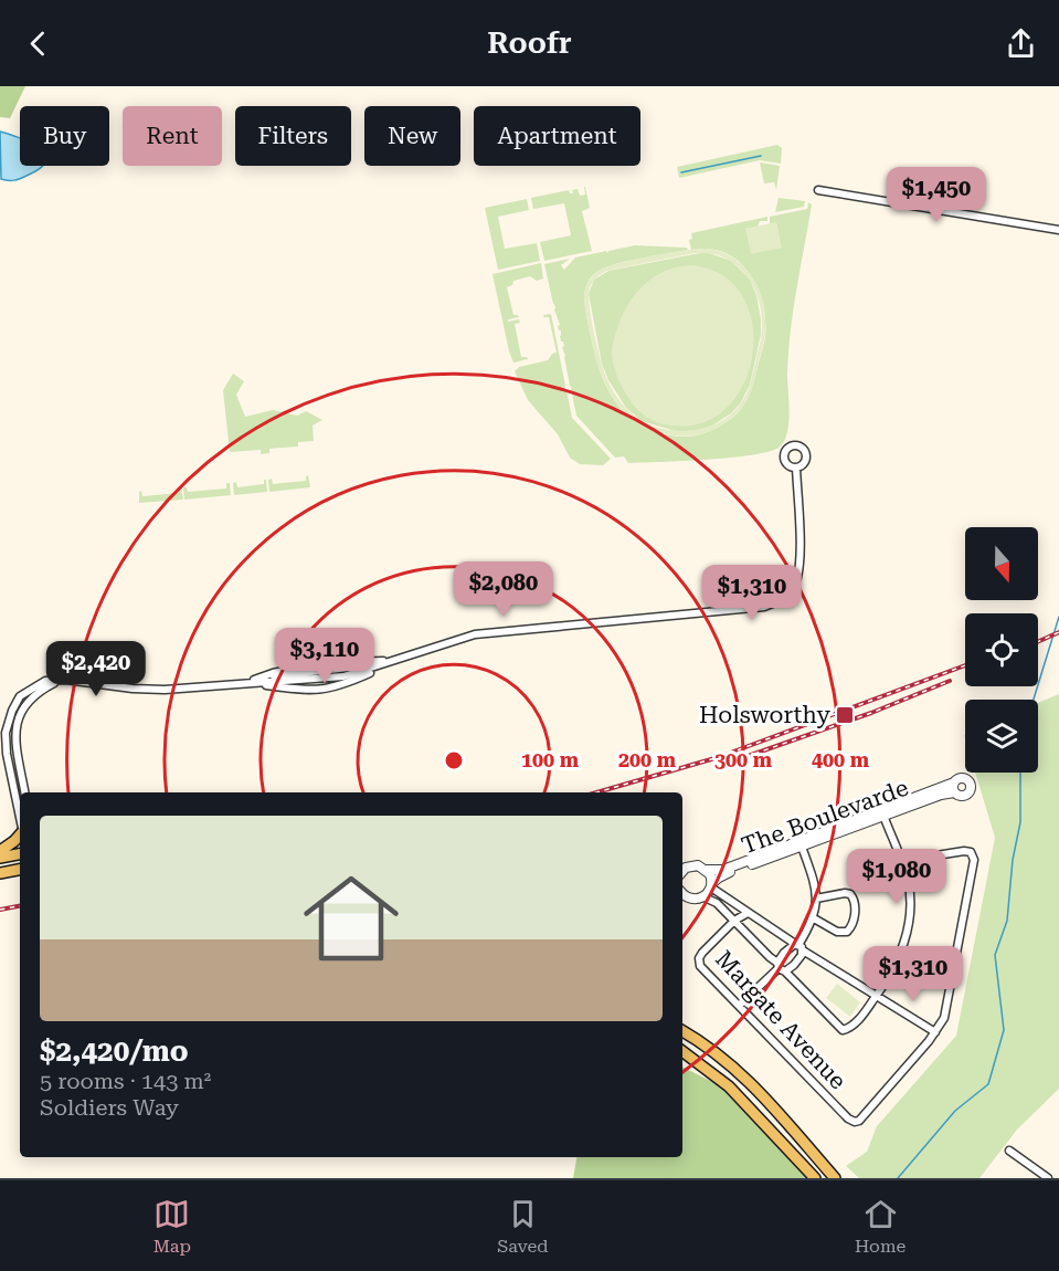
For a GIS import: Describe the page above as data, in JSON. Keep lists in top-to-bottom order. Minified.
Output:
{"streets":{"street":["The Boulevarde","Margate Avenue"]},"places":{"transit":["Holsworthy"]},"north":"bottom","page":{"header":"Roofr","chip":["Buy","Rent","Filters","New","Apartment"],"price":["$1,450","$2,080","$1,310","$3,110","$2,420","$1,080","$1,310"],"list":[{"name":"$2,420/mo","note":"5 rooms · 143 m² · Soldiers Way"}],"tabs":["Map","Saved","Home"]},"rings":["100 m","200 m","300 m","400 m"]}
